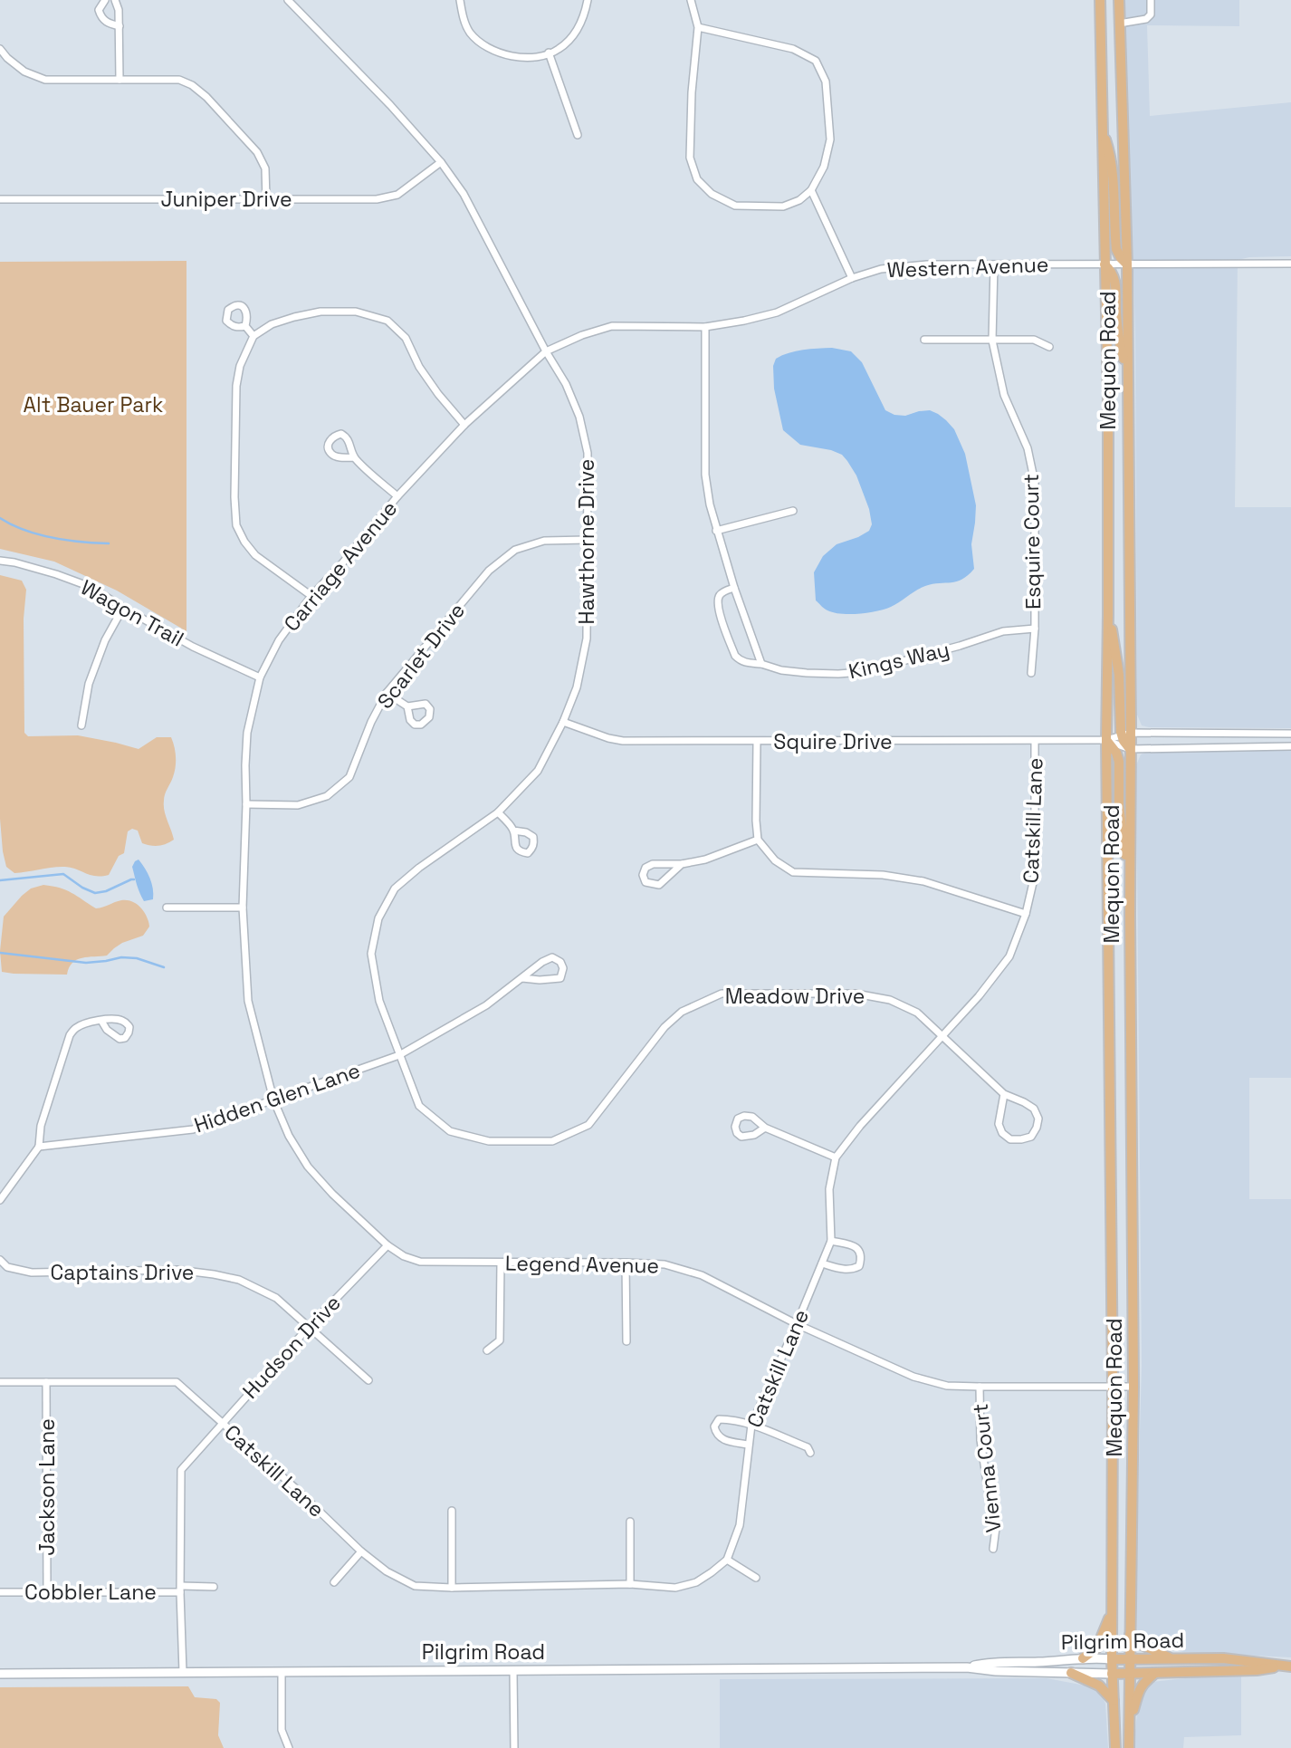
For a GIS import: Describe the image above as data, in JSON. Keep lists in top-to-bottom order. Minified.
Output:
{"streets":{"main road":["Mequon Road","Pilgrim Road"],"street":["Juniper Drive","Western Avenue","Hawthorne Drive","Esquire Court","Carriage Avenue","Wagon Trail","Scarlet Drive","Kings Way","Squire Drive","Catskill Lane","Meadow Drive","Hidden Glen Lane","Legend Avenue","Captains Drive","Hudson Drive","Vienna Court","Jackson Lane","Cobbler Lane"]},"crossings":[["Juniper Drive","Hawthorne Drive"],["Western Avenue","Mequon Road"],["Western Avenue","Hawthorne Drive"],["Western Avenue","Esquire Court"],["Western Avenue","Carriage Avenue"],["Mequon Road","Squire Drive"],["Mequon Road","Legend Avenue"],["Mequon Road","Pilgrim Road"],["Hawthorne Drive","Carriage Avenue"],["Hawthorne Drive","Scarlet Drive"],["Hawthorne Drive","Squire Drive"],["Hawthorne Drive","Meadow Drive"],["Hawthorne Drive","Hidden Glen Lane"],["Esquire Court","Kings Way"],["Carriage Avenue","Wagon Trail"],["Carriage Avenue","Scarlet Drive"],["Carriage Avenue","Hidden Glen Lane"],["Carriage Avenue","Legend Avenue"],["Squire Drive","Catskill Lane"],["Catskill Lane","Meadow Drive"],["Catskill Lane","Legend Avenue"],["Catskill Lane","Hudson Drive"],["Catskill Lane","Jackson Lane"],["Meadow Drive","Hidden Glen Lane"],["Hidden Glen Lane","Legend Avenue"],["Legend Avenue","Hudson Drive"],["Legend Avenue","Vienna Court"],["Captains Drive","Hudson Drive"],["Hudson Drive","Cobbler Lane"],["Hudson Drive","Pilgrim Road"],["Jackson Lane","Cobbler Lane"]],"parks":["Alt Bauer Park"]}
